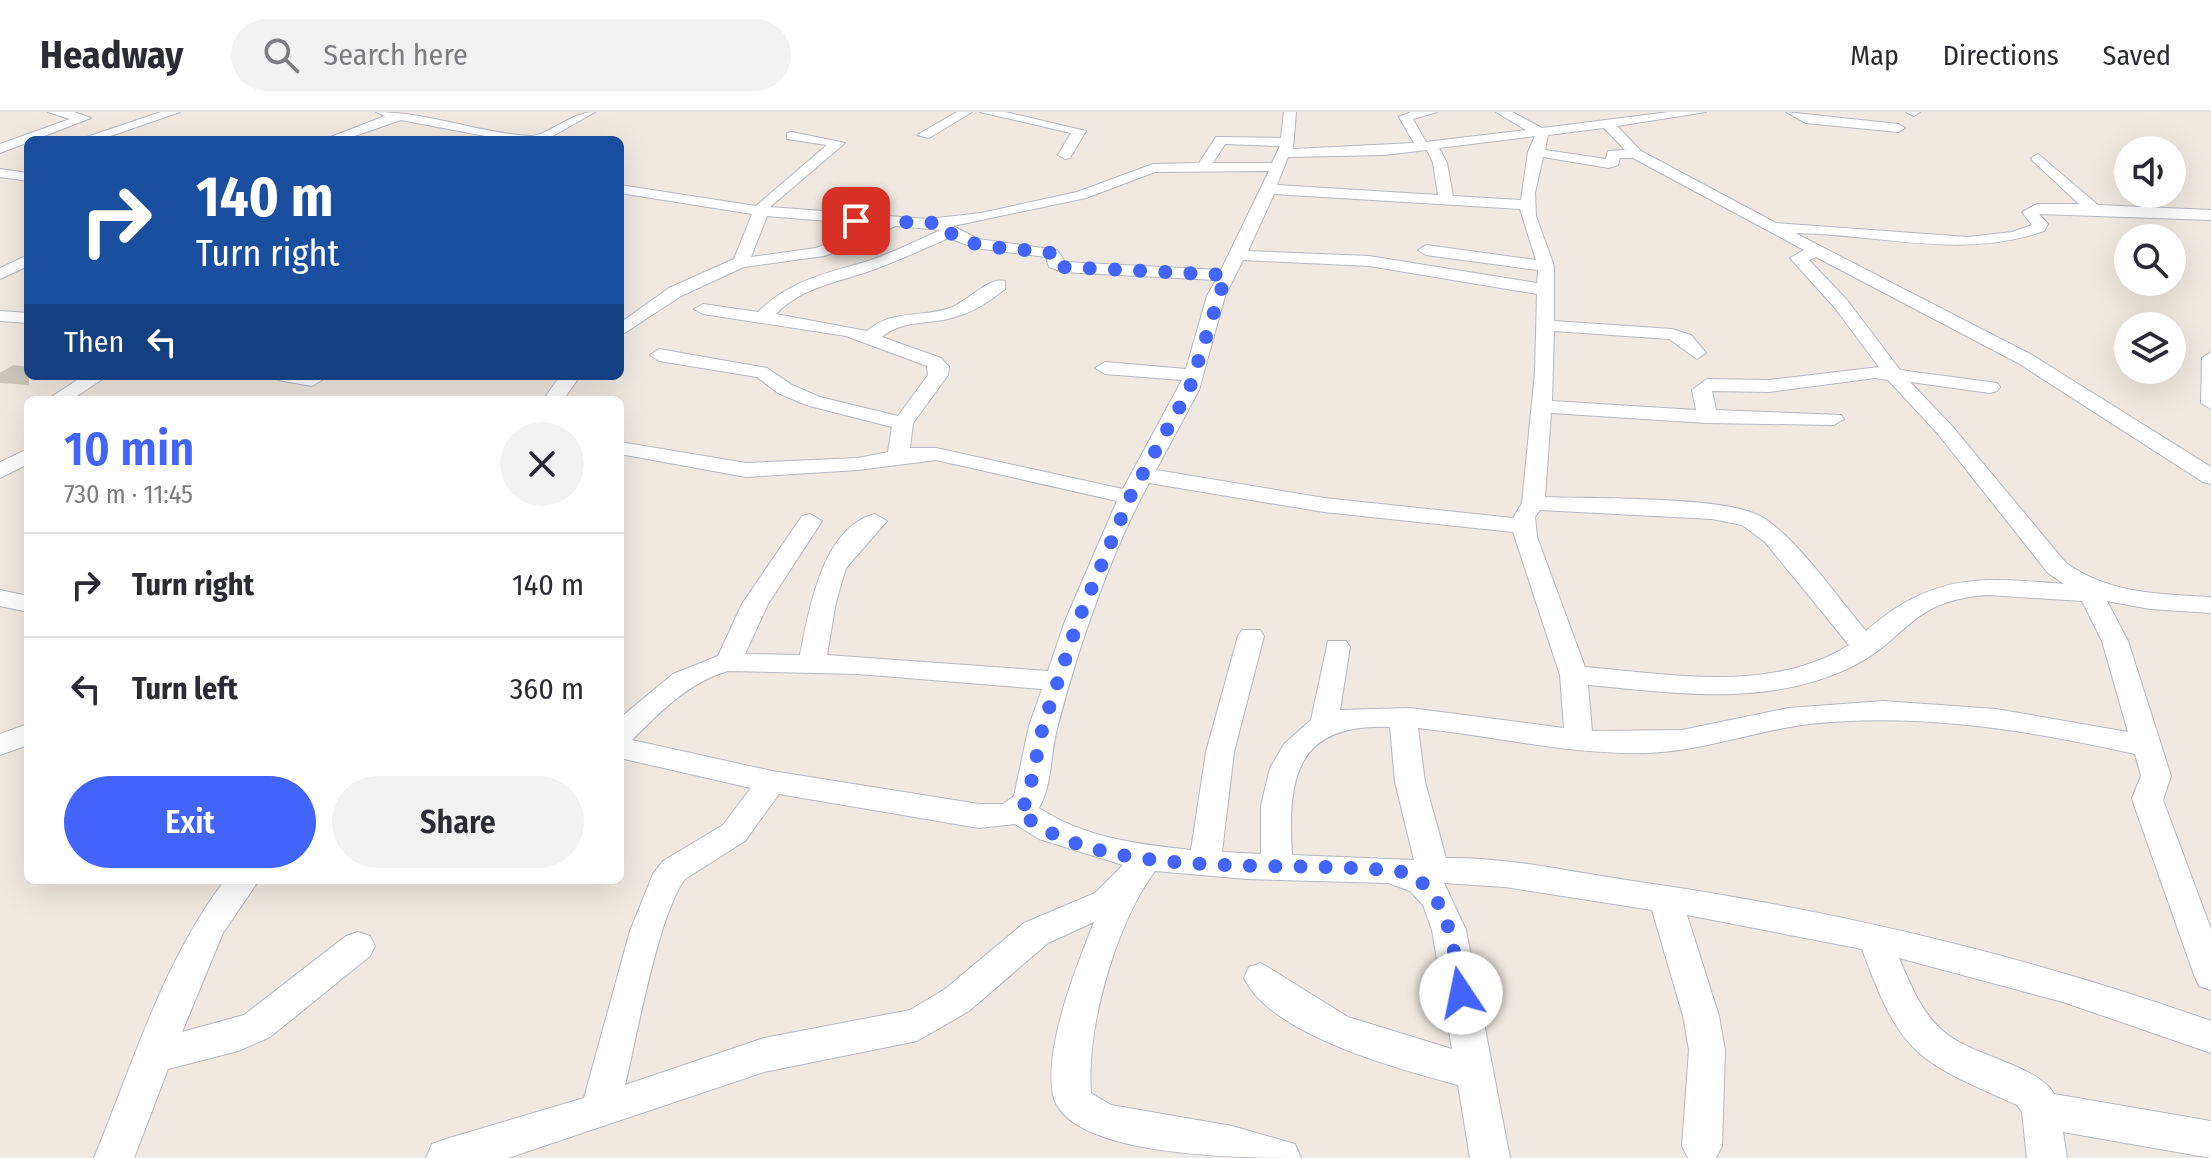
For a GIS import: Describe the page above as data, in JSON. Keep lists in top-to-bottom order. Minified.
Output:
{"page":{"header":"Headway","search":"Search here","nav":["Map","Directions","Saved"],"turn":["140 m","Turn right"],"then":"Then","heading":["10 min","730 m · 11:45"],"list":[{"name":"Turn right","value":"140 m"},{"name":"Turn left","value":"360 m"}],"buttons":["Exit","Share"]}}
